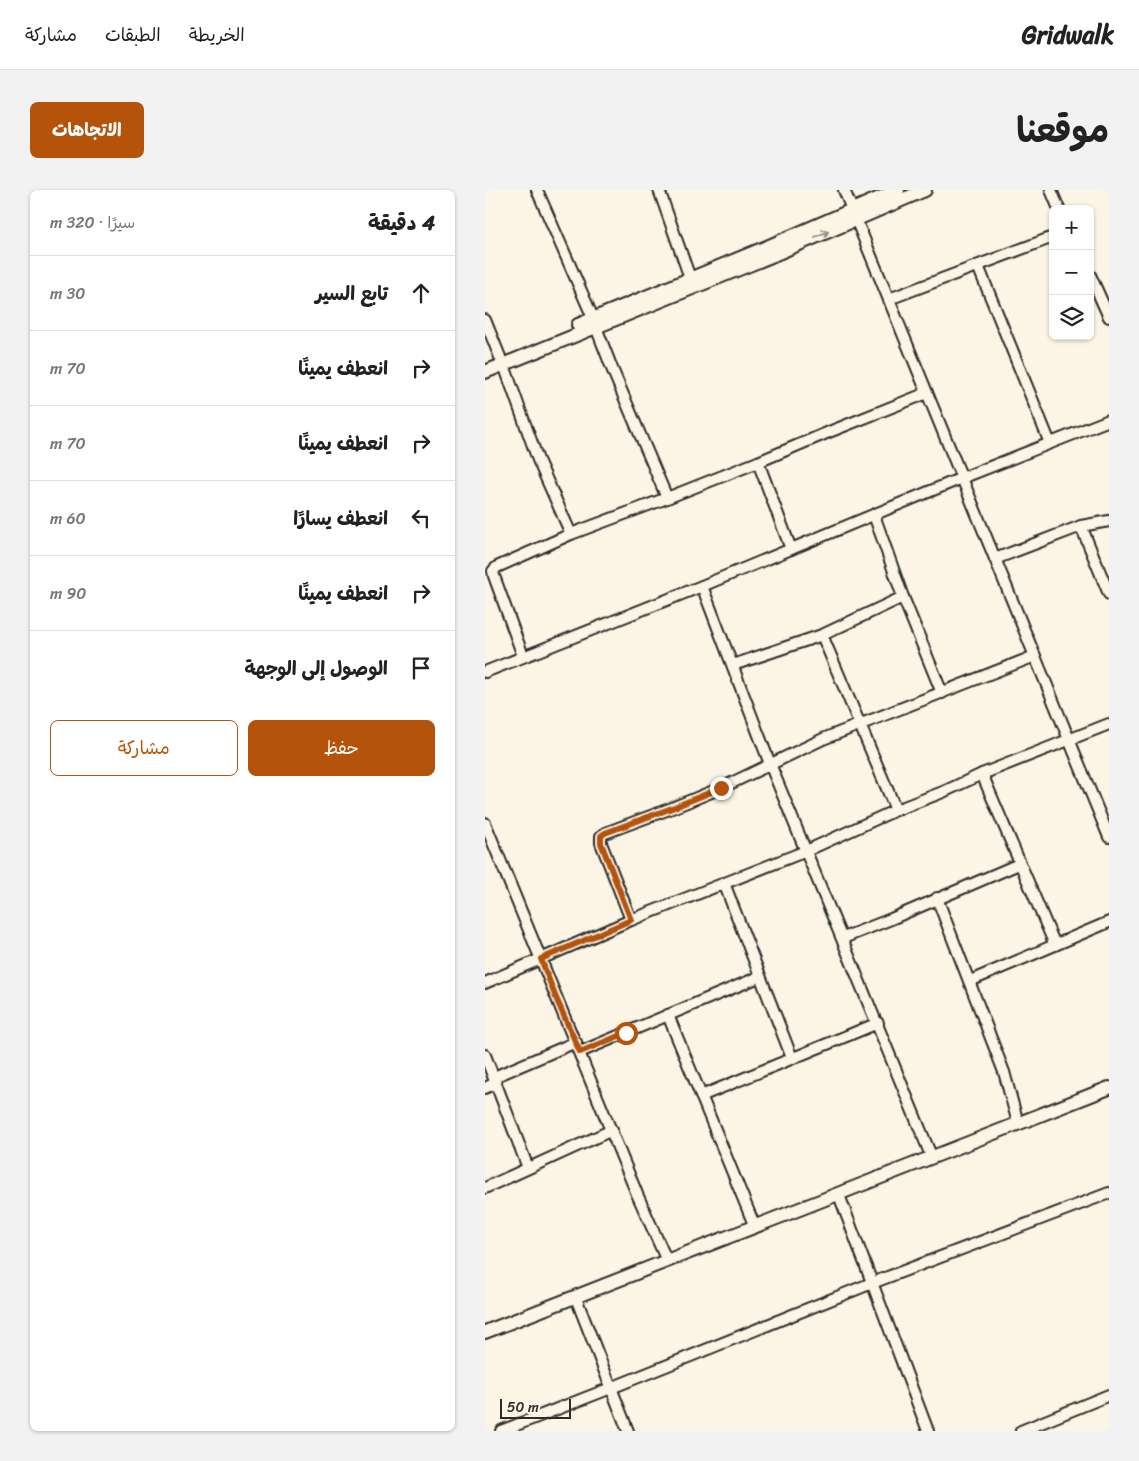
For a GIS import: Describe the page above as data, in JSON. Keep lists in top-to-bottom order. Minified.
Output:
{"scale_bar":"50 m","page":{"header":"Gridwalk","nav":["الخريطة","الطبقات","مشاركة"],"title":"موقعنا","buttons":["الاتجاهات",["حفظ","مشاركة"]],"heading":["4 دقيقة","سيرًا · 320 m"],"map_buttons":["+","−"],"list":[["تابع السير","30 m"],["انعطف يمينًا","70 m"],["انعطف يمينًا","70 m"],["انعطف يسارًا","60 m"],["انعطف يمينًا","90 m"],"الوصول إلى الوجهة"],"scale":"50 m"}}
